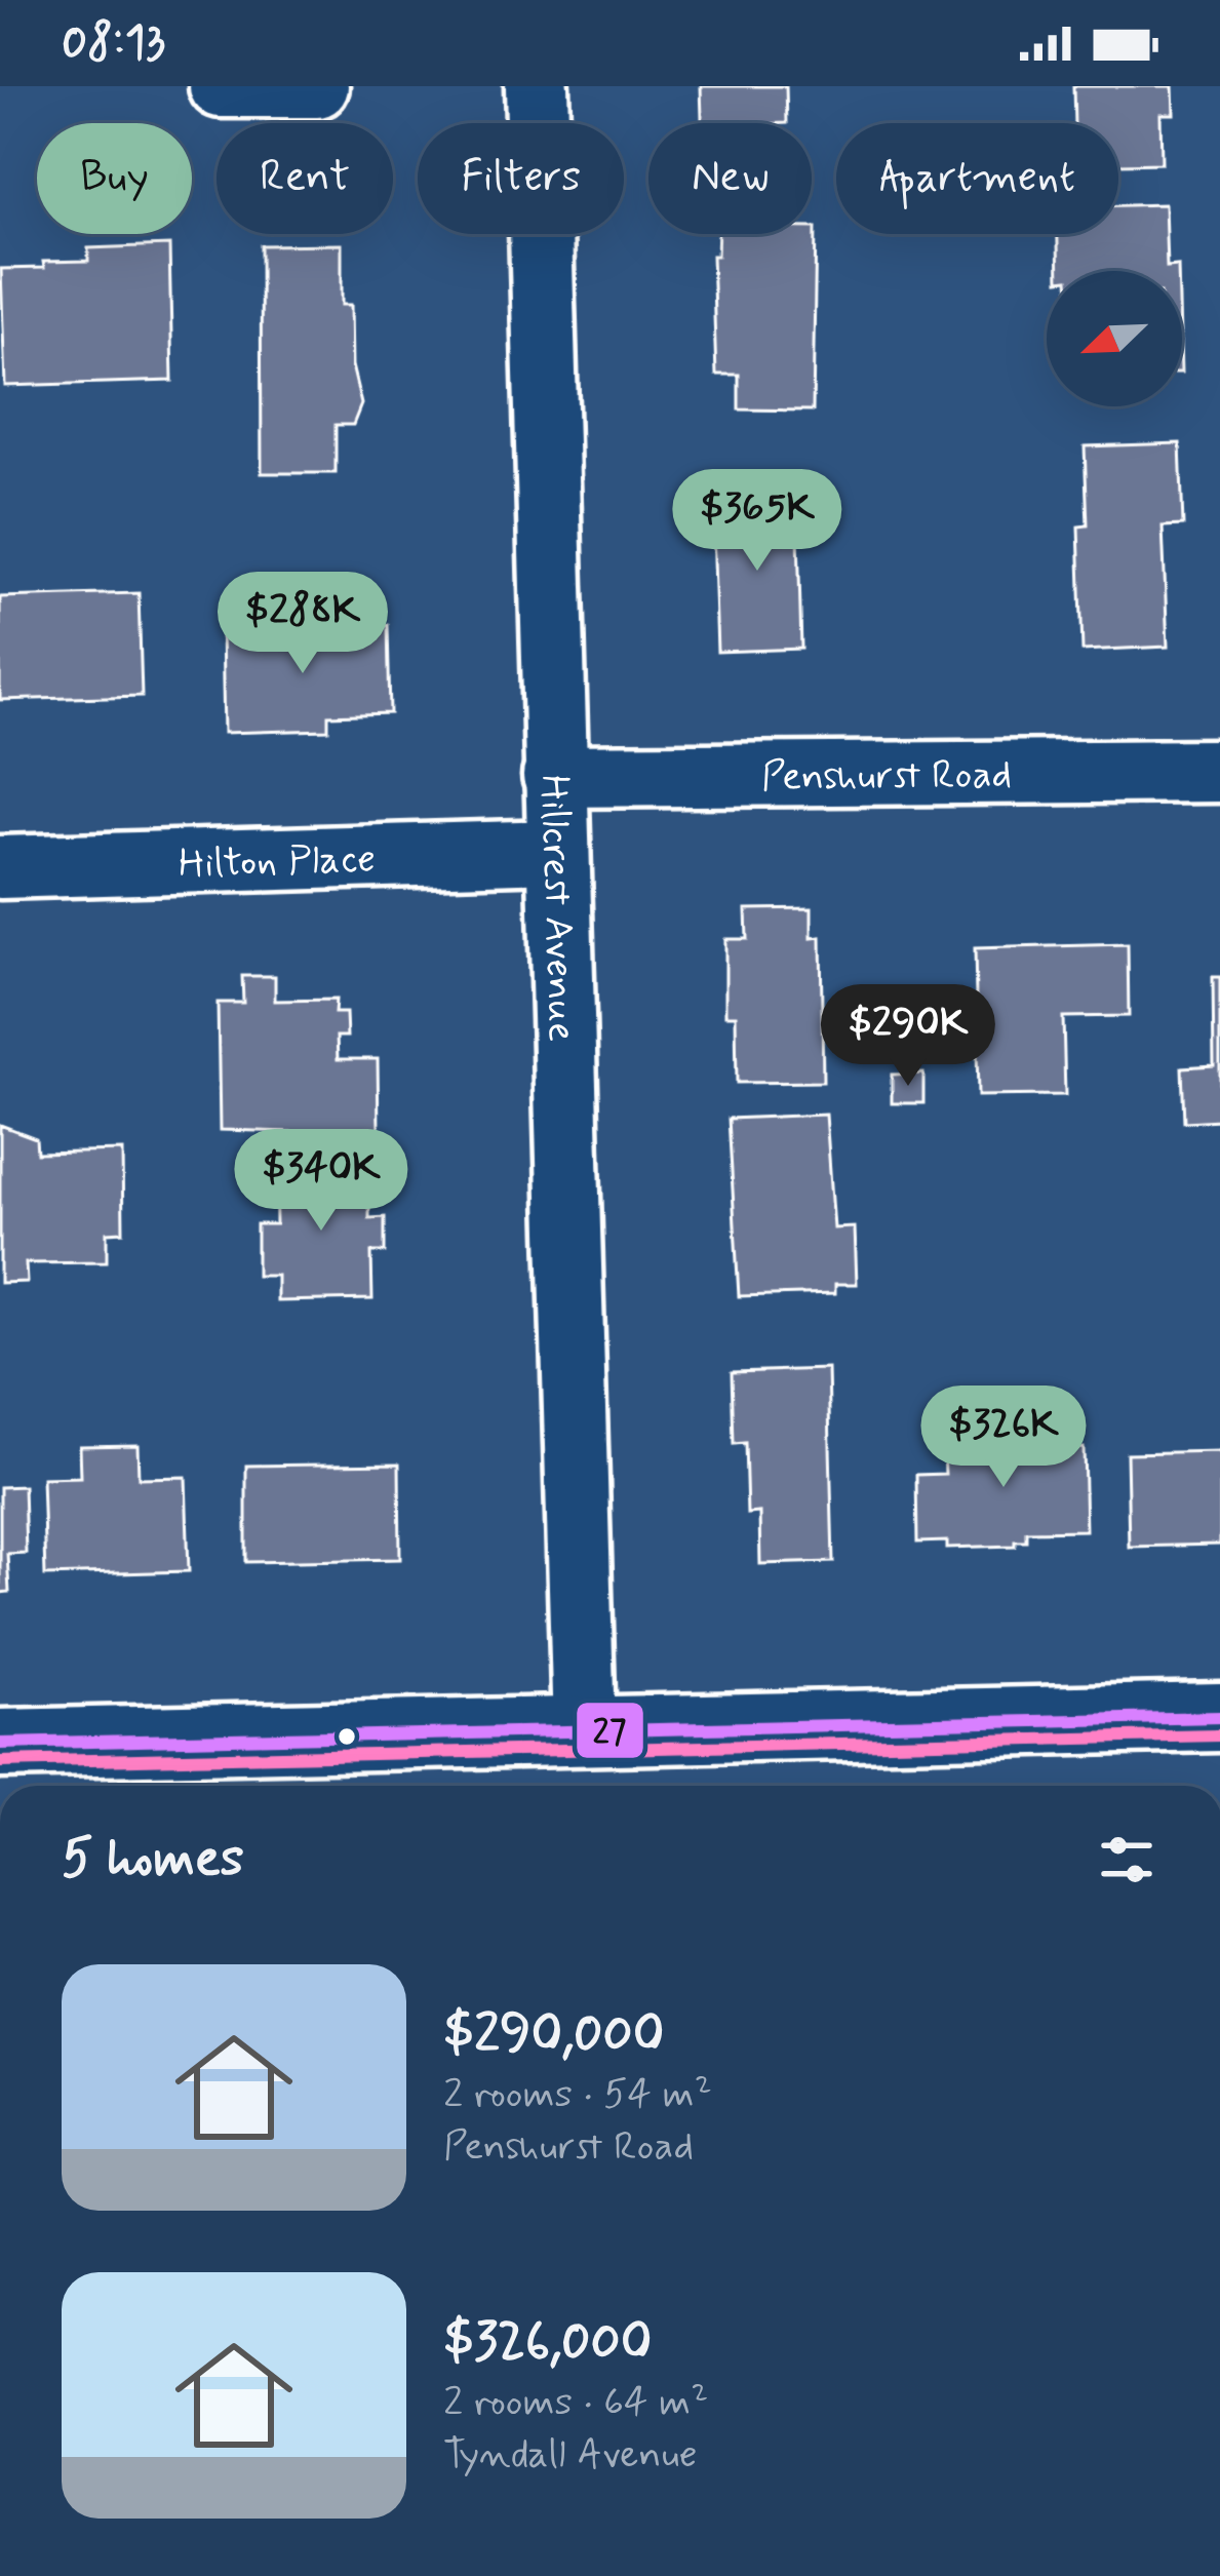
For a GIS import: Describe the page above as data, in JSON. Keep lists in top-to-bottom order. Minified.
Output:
{"streets":{"street":["Penshurst Road","Hilton Place","Hillcrest Avenue"]},"crossings":[["Penshurst Road","Hillcrest Avenue"],["Hilton Place","Hillcrest Avenue"]],"lines":["transit line 27"],"north":"bottom left","page":{"status":"08:13","chip":["Buy","Rent","Filters","New","Apartment"],"price":["$365K","$288K","$290K","$340K","$326K"],"heading":"5 homes","list":[{"name":"$290,000","note":"2 rooms · 54 m² · Penshurst Road"},{"name":"$326,000","note":"2 rooms · 64 m² · Tyndall Avenue"}]}}
